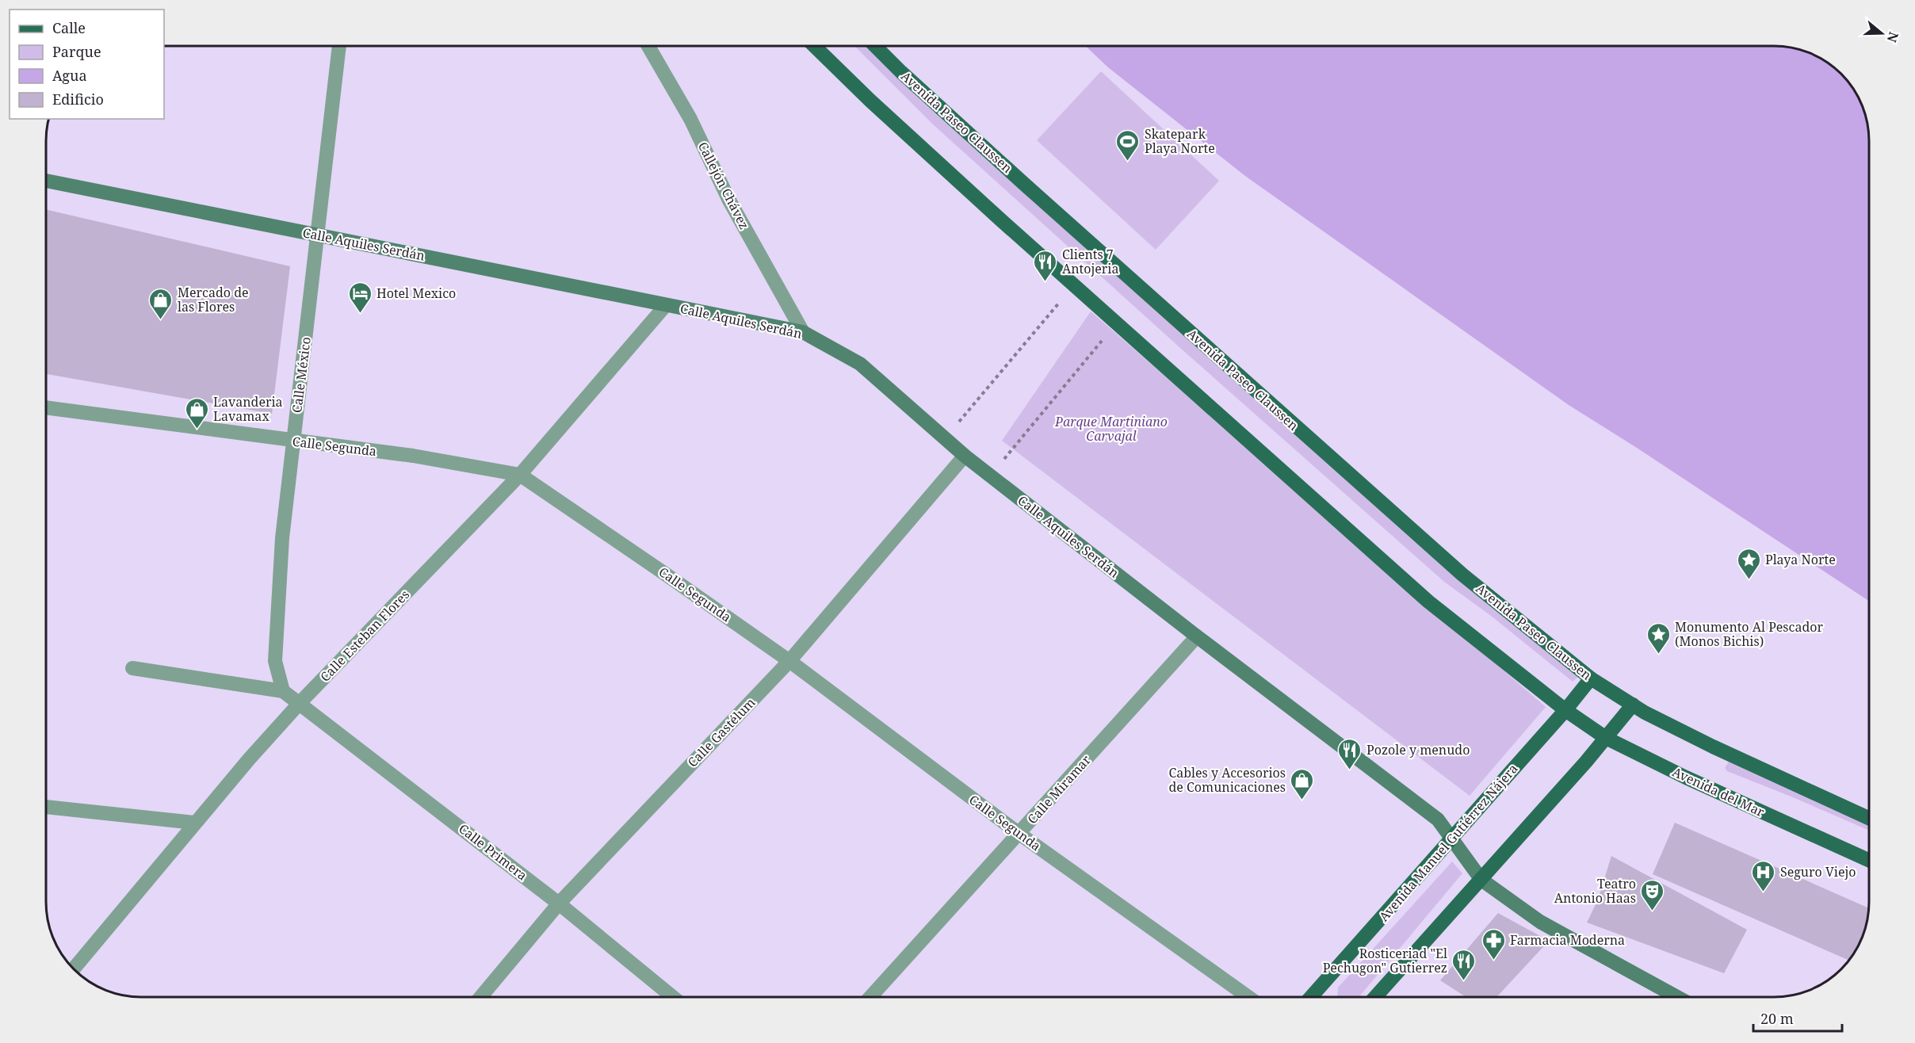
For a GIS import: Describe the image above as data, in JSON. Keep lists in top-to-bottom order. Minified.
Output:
{"streets":{"main road":["Avenida Paseo Claussen","Avenida del Mar","Avenida Manuel Gutiérrez Nájera"],"street":["Callejón Chávez","Calle Aquiles Serdán","Calle México","Calle Segunda","Calle Esteban Flores","Calle Gastélum","Calle Miramar","Calle Primera"]},"crossings":[["Avenida Paseo Claussen","Avenida Manuel Gutiérrez Nájera"],["Callejón Chávez","Calle Aquiles Serdán"],["Calle Aquiles Serdán","Calle México"],["Calle Aquiles Serdán","Calle Esteban Flores"],["Calle Aquiles Serdán","Calle Gastélum"],["Calle Aquiles Serdán","Calle Miramar"],["Calle Aquiles Serdán","Avenida Manuel Gutiérrez Nájera"],["Calle México","Calle Segunda"],["Calle Segunda","Calle Esteban Flores"],["Calle Segunda","Calle Gastélum"],["Calle Segunda","Calle Miramar"],["Calle Esteban Flores","Calle Primera"],["Calle Gastélum","Calle Primera"],["Avenida del Mar","Avenida Manuel Gutiérrez Nájera"]],"parks":["Parque Martiniano Carvajal"],"places":{"sports":["Skatepark Playa Norte"],"restaurant":["Clients 7 Antojeria","Pozole y menudo","Rosticeriad \"El Pechugon\" Gutierrez"],"hotel":["Hotel Mexico"],"shop":["Mercado de las Flores","Lavanderia Lavamax","Cables y Accesorios de Comunicaciones"],"place":["Playa Norte","Monumento Al Pescador (Monos Bichis)"],"hospital":["Seguro Viejo"],"theatre":["Teatro Antonio Haas"],"pharmacy":["Farmacia Moderna"]},"legend":["Calle","Parque","Agua","Edificio"],"scale_bar":"20 m","north":"right"}
